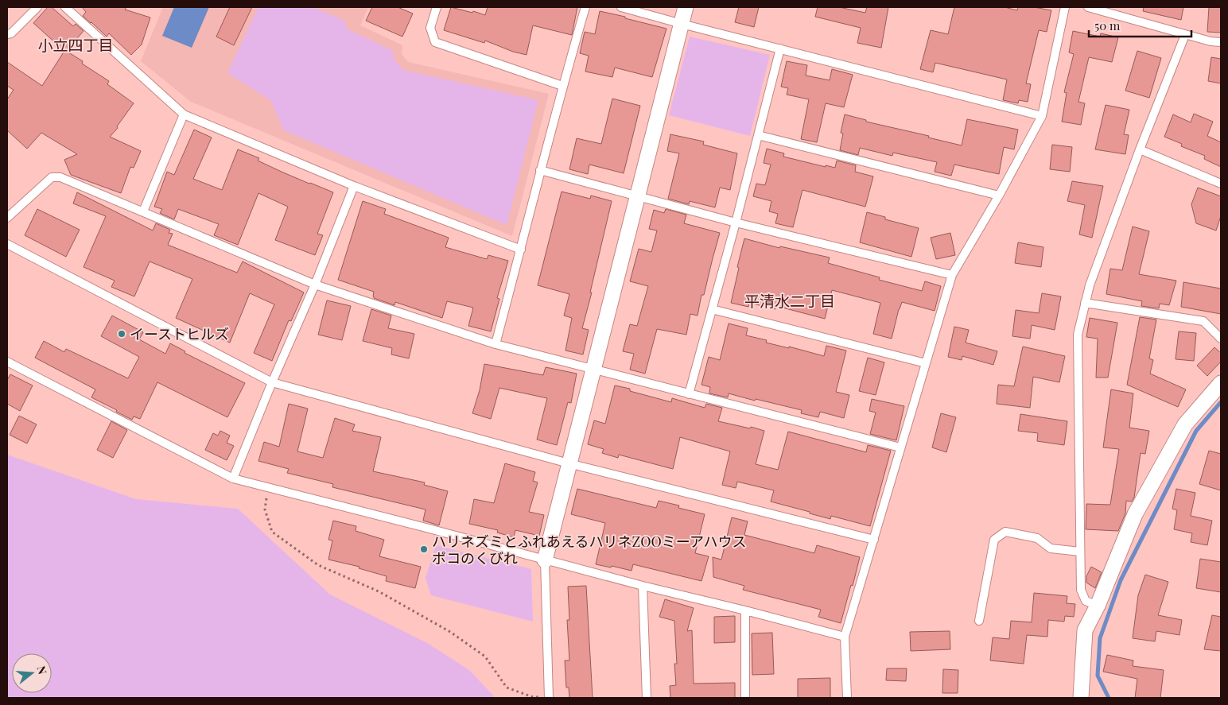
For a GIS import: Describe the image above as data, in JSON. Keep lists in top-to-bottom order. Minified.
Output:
{"districts":["小立四丁目","平清水二丁目"],"places":["イーストヒルズ","ハリネズミとふれあえるハリネZOOミーアハウス ポコのくびれ"],"scale_bar":"50 m","north":"right"}
